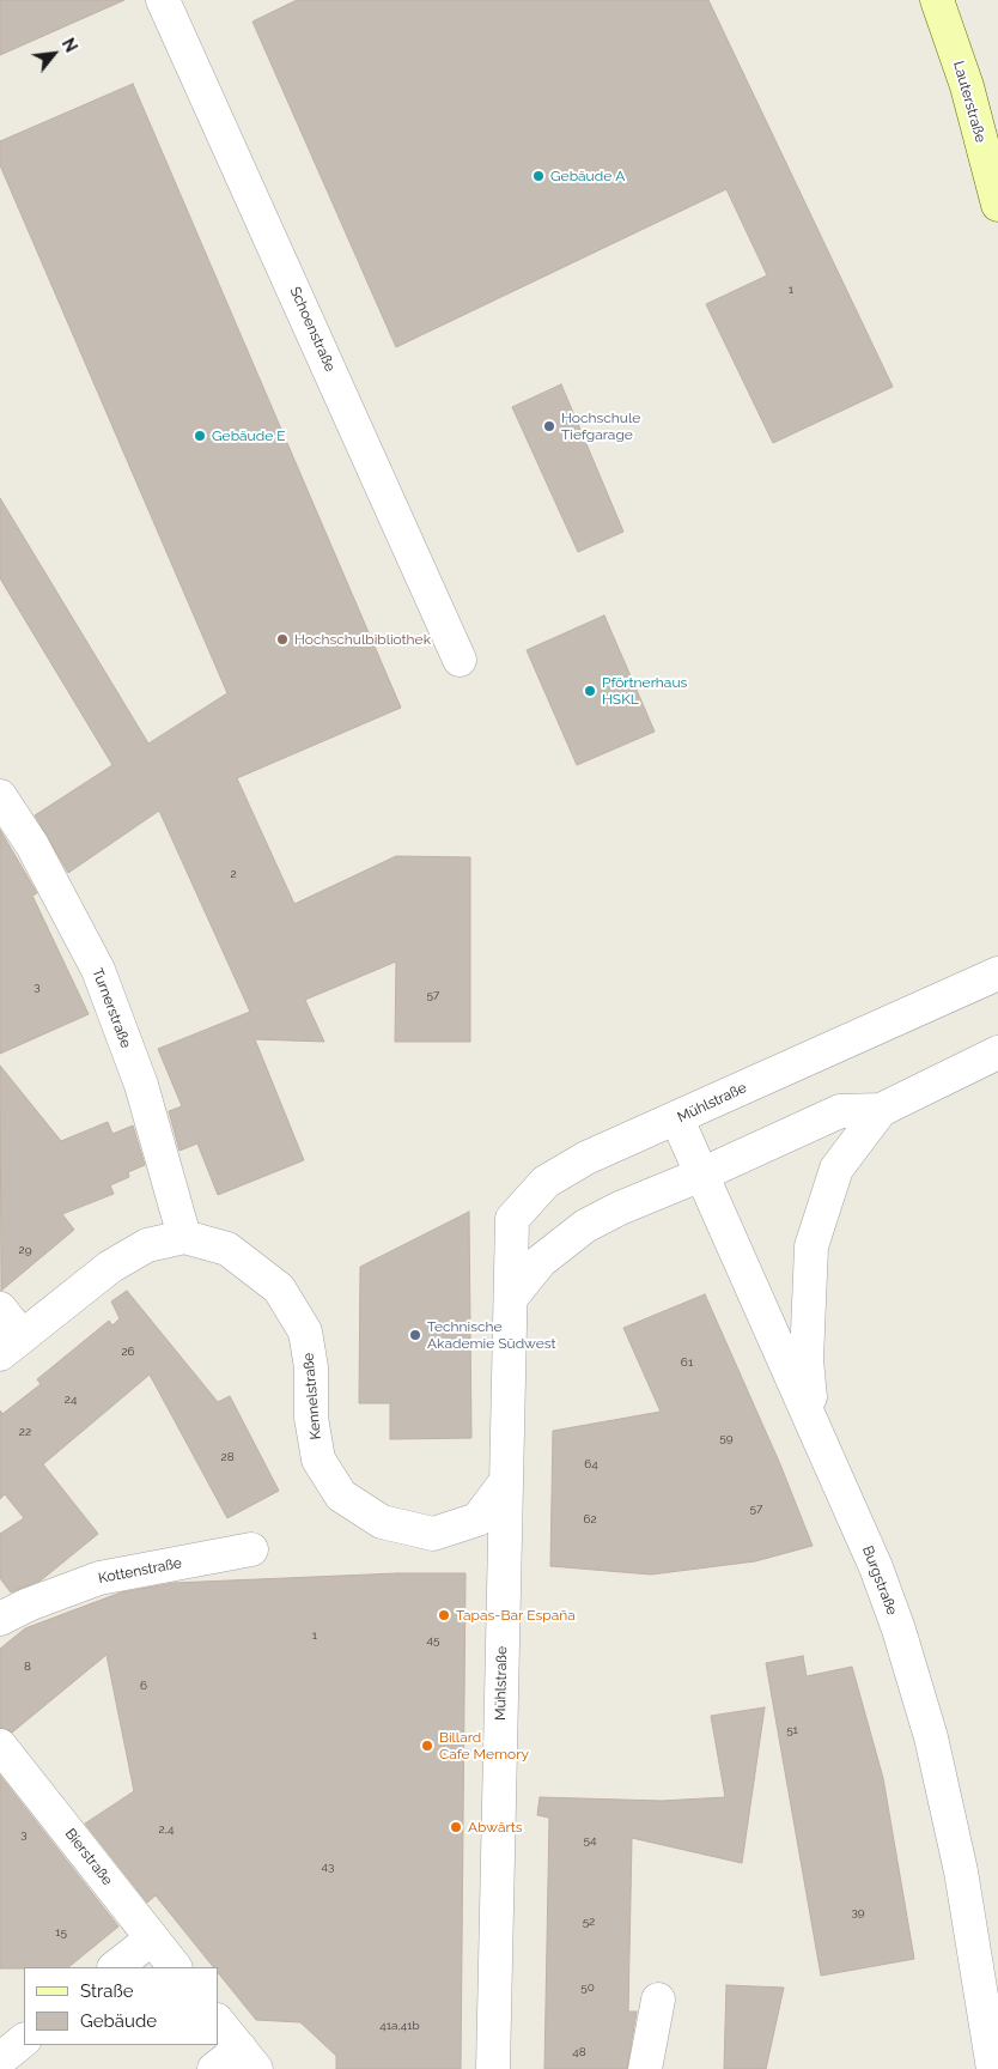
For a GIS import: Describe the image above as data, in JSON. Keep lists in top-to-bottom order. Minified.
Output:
{"streets":{"main road":["Lauterstraße"],"street":["Schoenstraße","Turnerstraße","Mühlstraße","Kennelstraße","Kottenstraße","Burgstraße","Bierstraße"]},"crossings":[["Turnerstraße","Kennelstraße"],["Mühlstraße","Kennelstraße"],["Mühlstraße","Burgstraße"]],"places":["Gebäude A","Hochschule Tiefgarage","Gebäude E","Hochschulbibliothek","Pförtnerhaus HSKL","Technische Akademie Südwest","Tapas-Bar España","Billard Cafe Memory","Abwärts"],"house_numbers":["1","2","3","57","29","26","61","24","22","59","28","64","57","62","1","45","8","6","51","2,4","3","54","43","39","52","15","50","41a,41b","48"],"legend":["Straße","Gebäude"],"north":"top right"}
